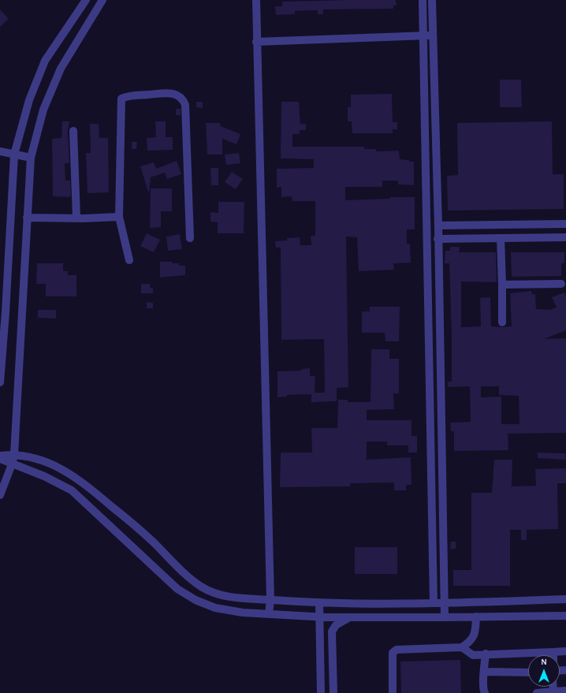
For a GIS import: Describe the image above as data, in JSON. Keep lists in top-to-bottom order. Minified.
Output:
{"north":"top"}
